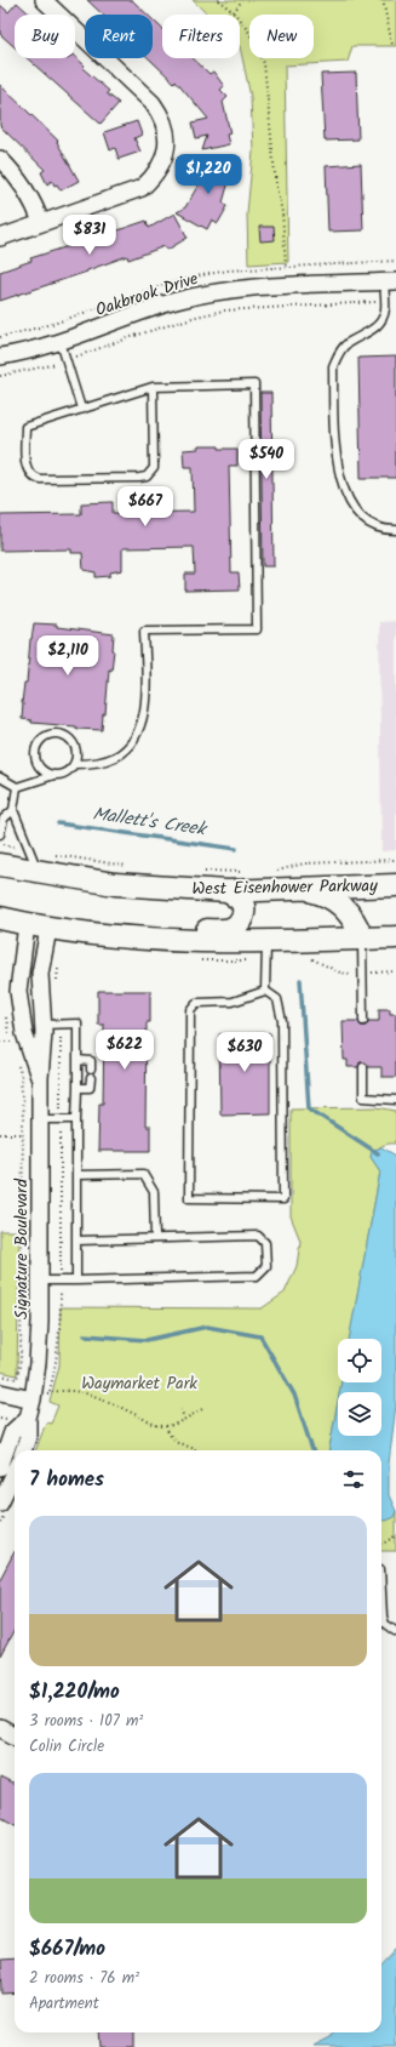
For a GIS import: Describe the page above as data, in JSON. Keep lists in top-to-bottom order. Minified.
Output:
{"streets":{"main road":["West Eisenhower Parkway"],"street":["Oakbrook Drive","Signature Boulevard"]},"water":["Mallett's Creek"],"parks":["Waymarket Park"],"page":{"chip":["Buy","Rent","Filters","New"],"price":["$1,220","$831","$540","$667","$2,110","$622","$630"],"heading":"7 homes","list":[{"name":"$1,220/mo","note":"3 rooms · 107 m² · Colin Circle"},{"name":"$667/mo","note":"2 rooms · 76 m² · Apartment"}]}}
